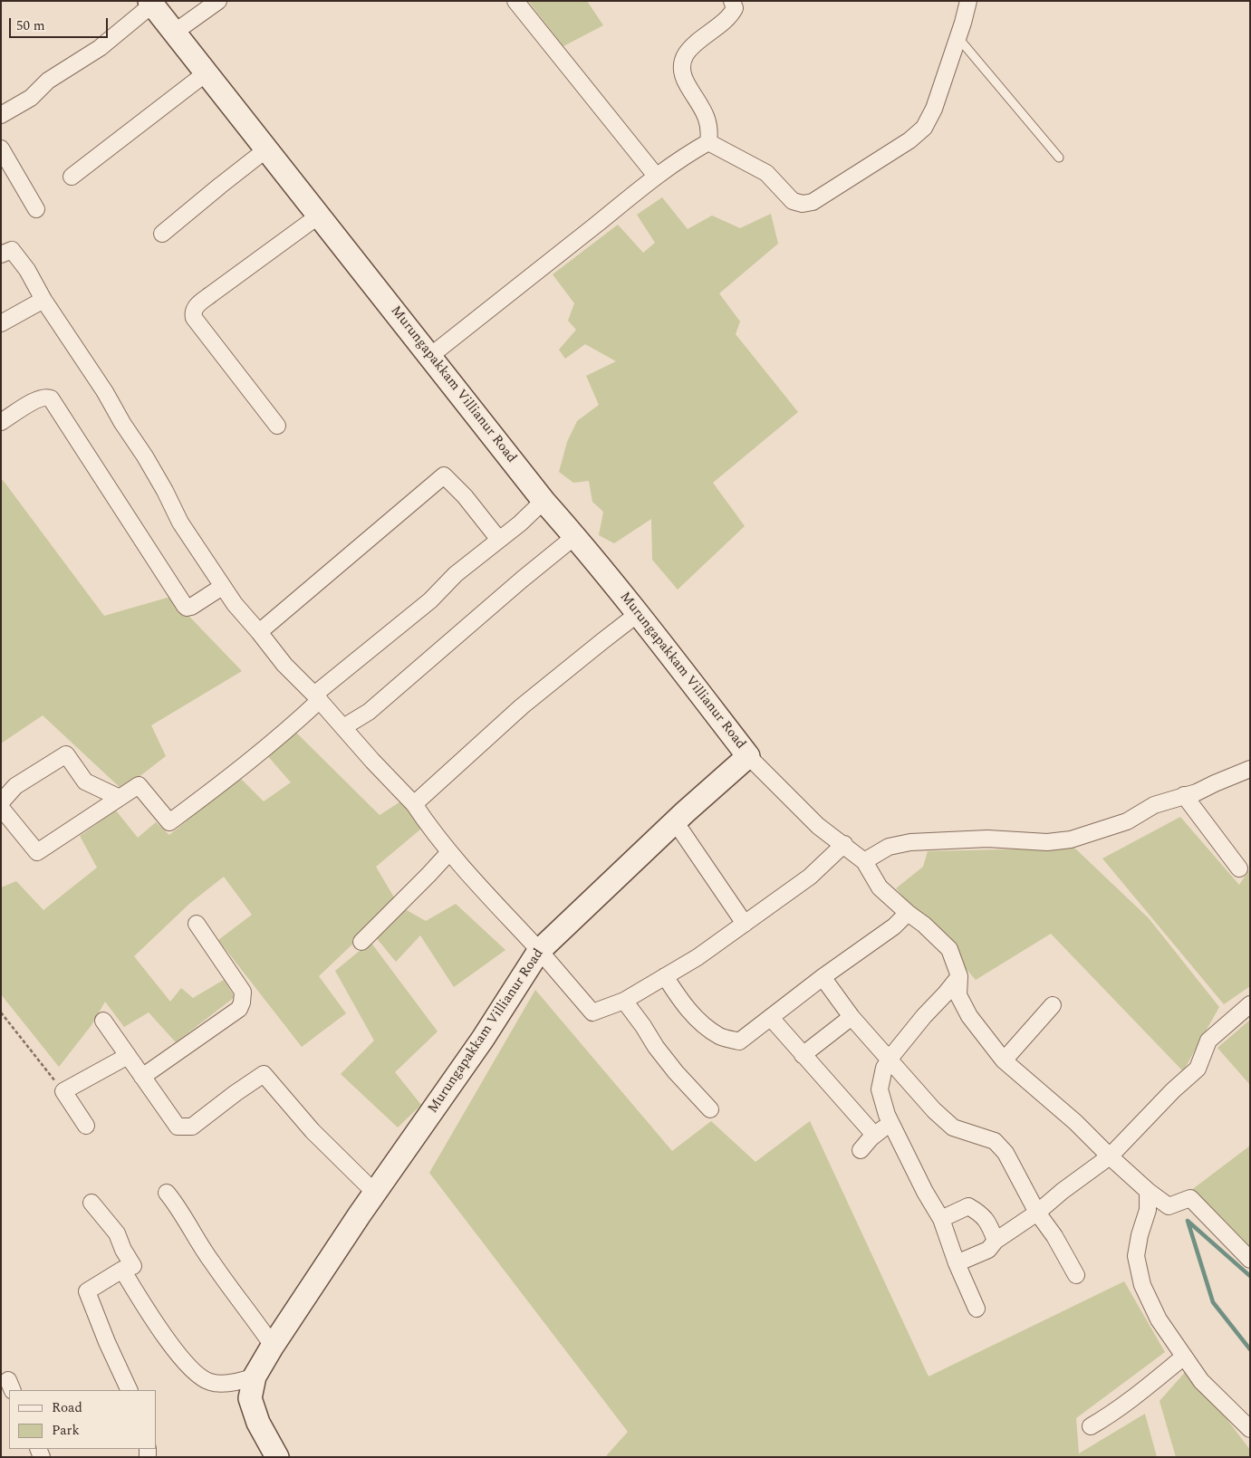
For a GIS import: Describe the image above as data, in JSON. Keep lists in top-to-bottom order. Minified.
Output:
{"streets":{"main road":["Murungapakkam Villianur Road"]},"legend":["Road","Park"],"scale_bar":"50 m"}
